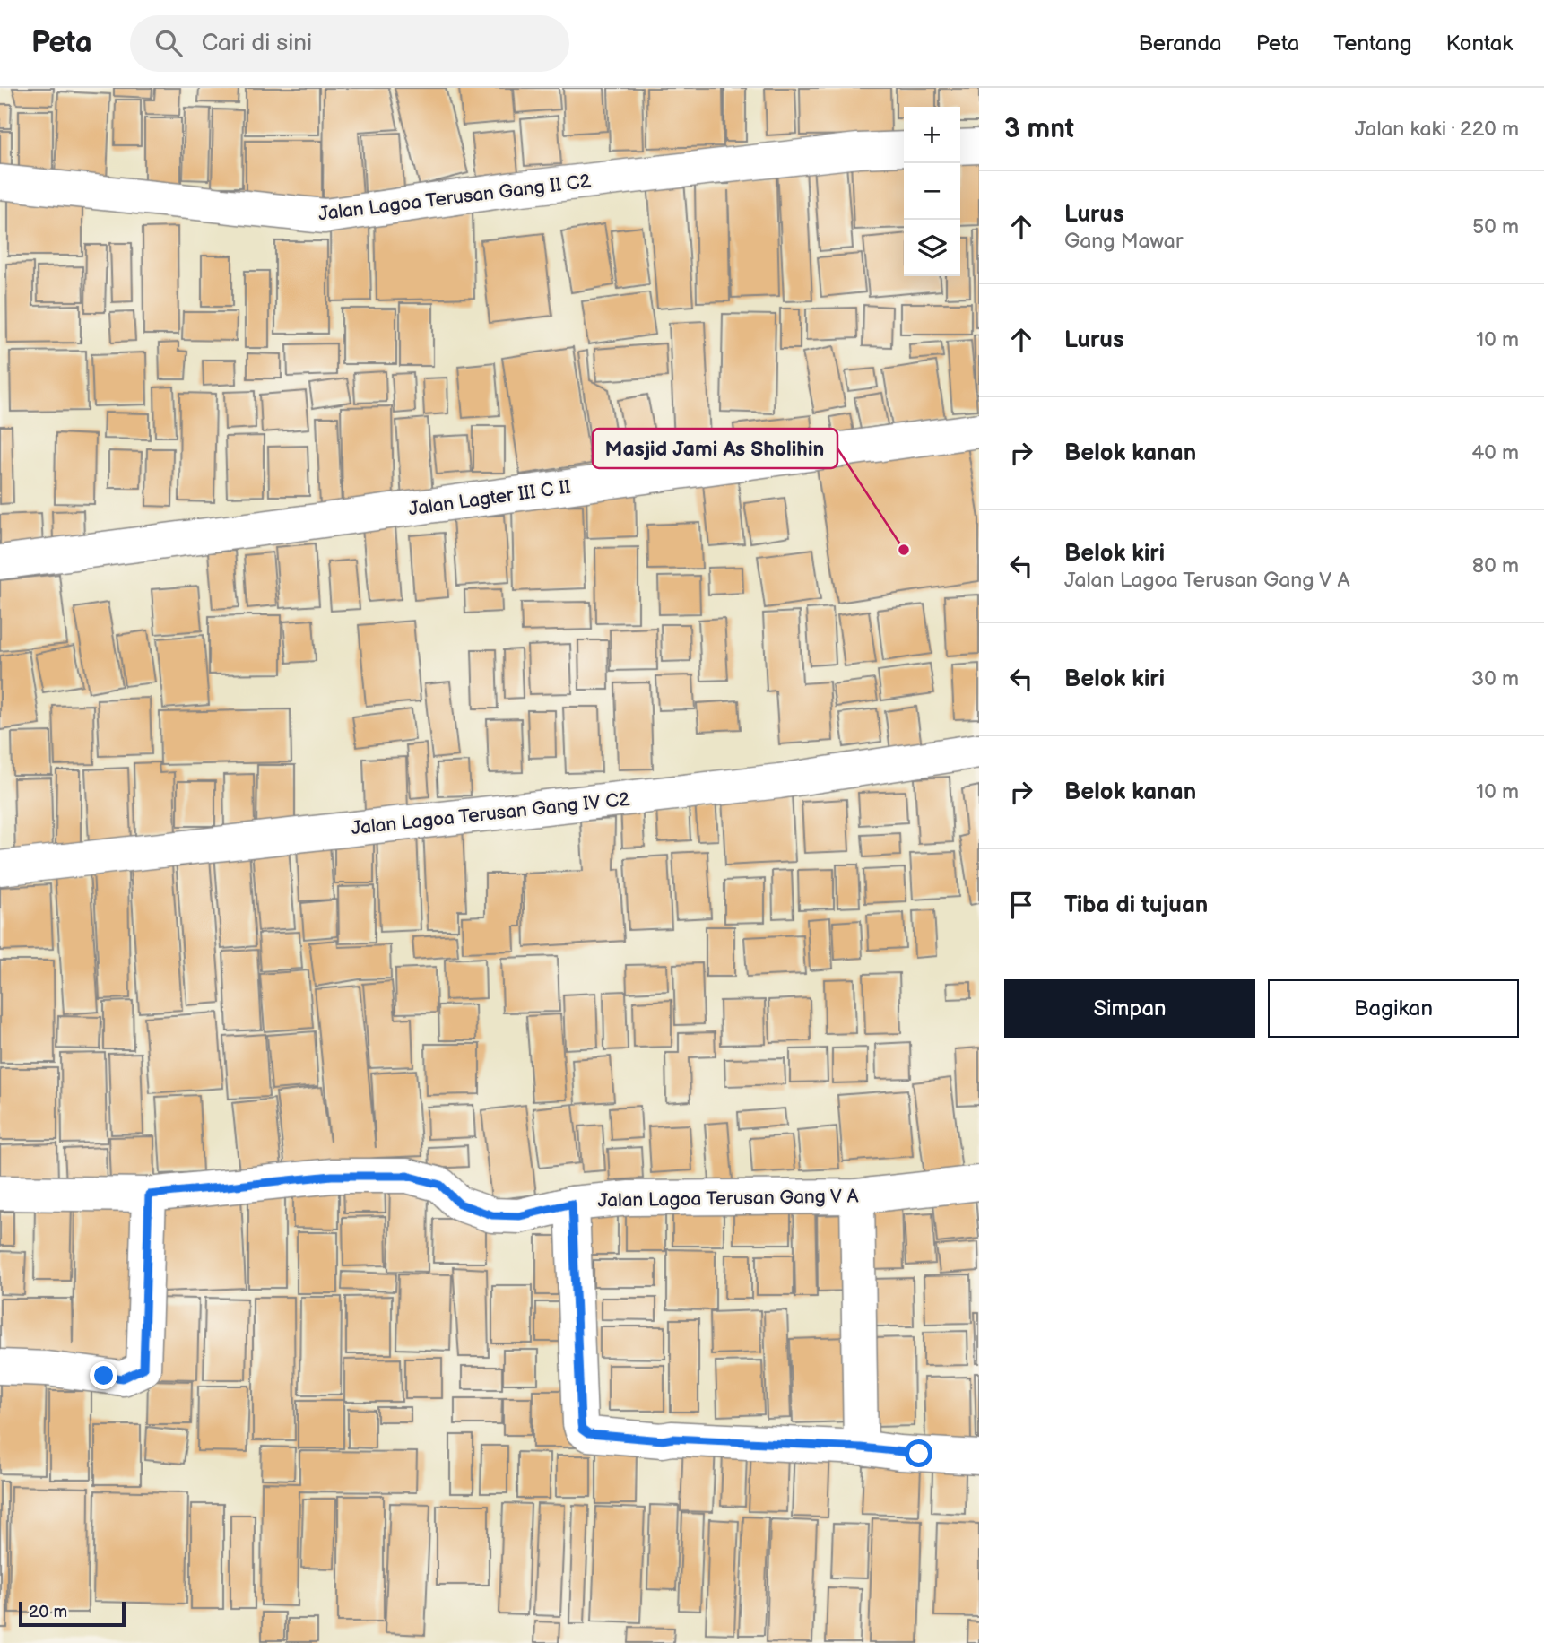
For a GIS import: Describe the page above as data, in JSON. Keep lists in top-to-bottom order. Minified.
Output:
{"streets":{"street":["Jalan Lagoa Terusan Gang II C2","Jalan Lagter III C II","Jalan Lagoa Terusan Gang IV C2","Jalan Lagoa Terusan Gang V A"]},"places":["Masjid Jami As Sholihin"],"scale_bar":"20 m","page":{"header":"Peta","search":"Cari di sini","nav":["Beranda","Peta","Tentang","Kontak"],"heading":["3 mnt","Jalan kaki · 220 m"],"map_buttons":["+","−"],"list":[["Lurus","Gang Mawar","50 m"],["Lurus","10 m"],["Belok kanan","40 m"],["Belok kiri","Jalan Lagoa Terusan Gang V A","80 m"],["Belok kiri","30 m"],["Belok kanan","10 m"],"Tiba di tujuan"],"buttons":["Simpan","Bagikan"],"scale":"20 m"}}
